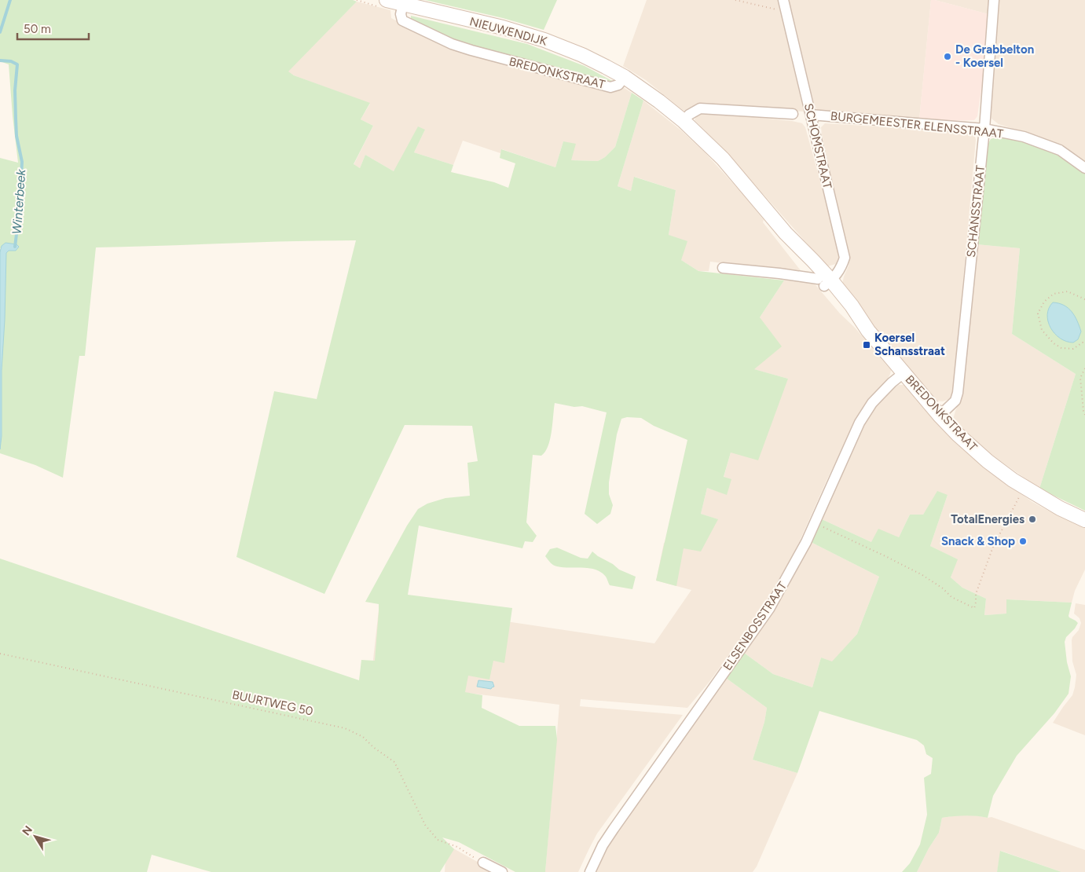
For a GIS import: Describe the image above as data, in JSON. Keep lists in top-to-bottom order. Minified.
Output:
{"streets":{"street":["NIEUWENDIJK","BREDONKSTRAAT","BURGEMEESTER ELENSSTRAAT","SCHOMSTRAAT","SCHANSSTRAAT","ELSENBOSSTRAAT"],"path":["BUURTWEG 50"]},"crossings":[["NIEUWENDIJK","BREDONKSTRAAT"],["BREDONKSTRAAT","SCHOMSTRAAT"],["BREDONKSTRAAT","SCHANSSTRAAT"],["BREDONKSTRAAT","ELSENBOSSTRAAT"],["BURGEMEESTER ELENSSTRAAT","SCHOMSTRAAT"],["BURGEMEESTER ELENSSTRAAT","SCHANSSTRAAT"]],"water":["Winterbeek"],"places":{"other":["De Grabbelton - Koersel","TotalEnergies","Snack & Shop"],"transit":["Koersel Schansstraat"]},"scale_bar":"50 m","north":"top left"}
